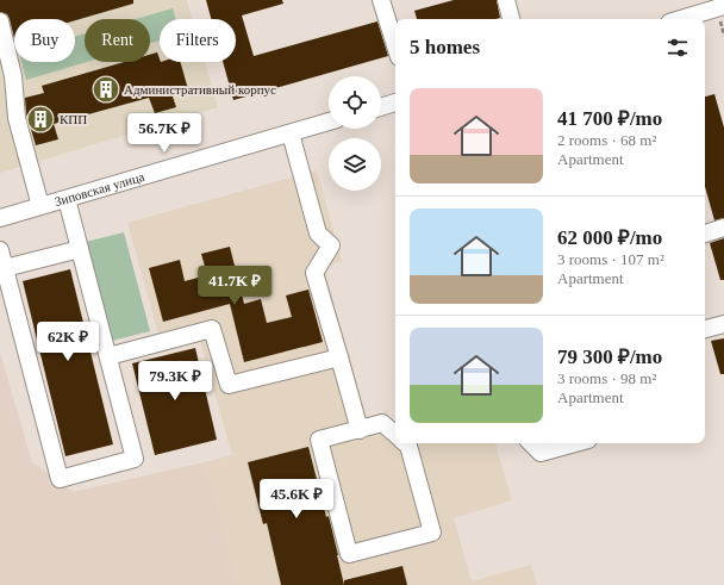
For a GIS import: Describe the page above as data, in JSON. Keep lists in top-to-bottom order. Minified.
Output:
{"streets":{"street":["Зиповская улица"]},"places":{"building":["Административный корпус","КПП"]},"page":{"chip":["Buy","Rent","Filters"],"heading":"5 homes","list":[{"name":"41 700 ₽/mo","note":"2 rooms · 68 m² · Apartment"},{"name":"62 000 ₽/mo","note":"3 rooms · 107 m² · Apartment"},{"name":"79 300 ₽/mo","note":"3 rooms · 98 m² · Apartment"}],"price":["56.7K ₽","41.7K ₽","62K ₽","79.3K ₽","45.6K ₽"]}}
